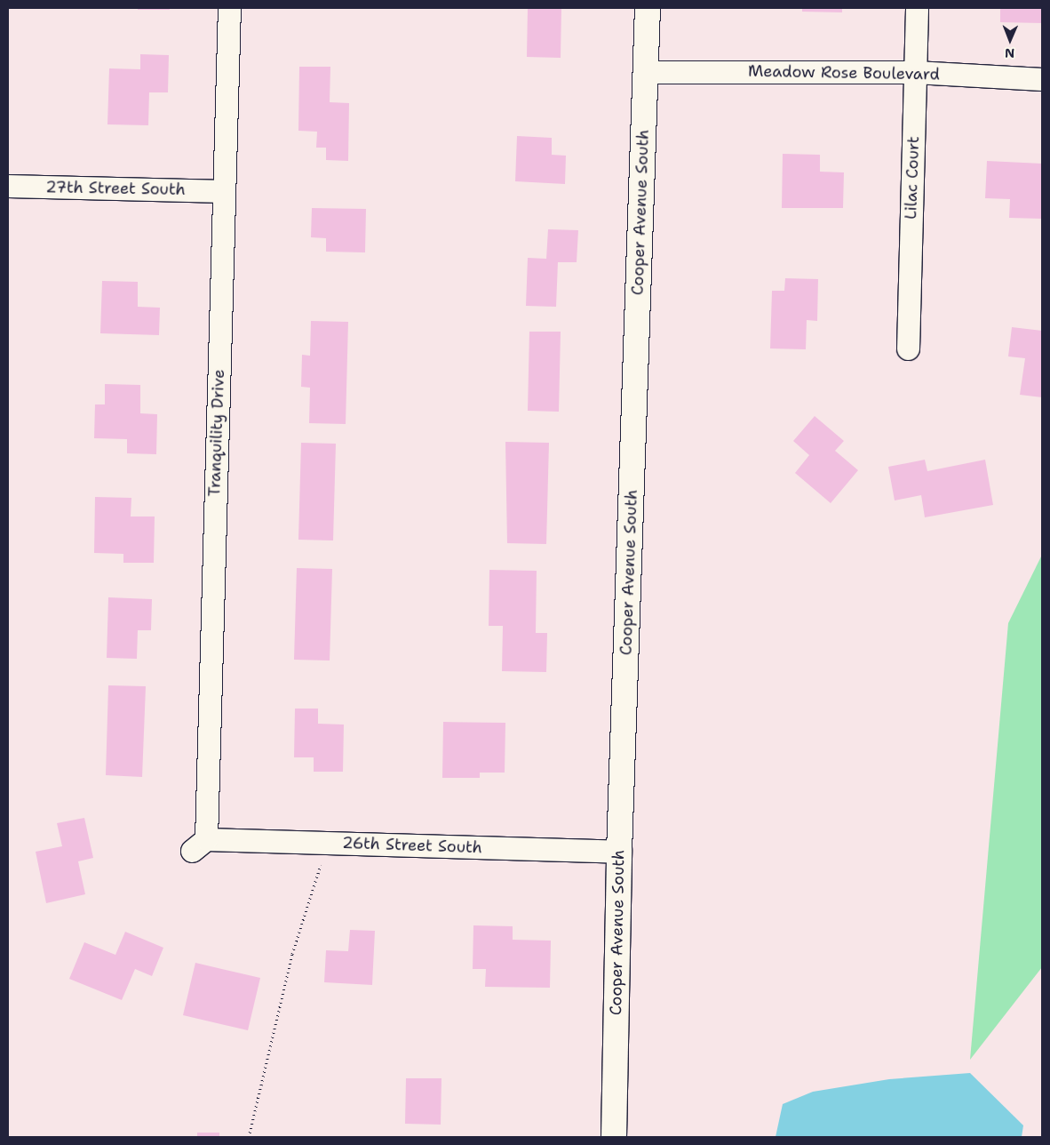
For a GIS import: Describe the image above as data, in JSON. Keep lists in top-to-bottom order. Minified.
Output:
{"streets":{"street":["Meadow Rose Boulevard","Lilac Court","27th Street South","Cooper Avenue South","Tranquility Drive","26th Street South"]},"crossings":[["Meadow Rose Boulevard","Lilac Court"],["Meadow Rose Boulevard","Cooper Avenue South"],["27th Street South","Tranquility Drive"],["Cooper Avenue South","26th Street South"],["Tranquility Drive","26th Street South"]],"north":"bottom"}
